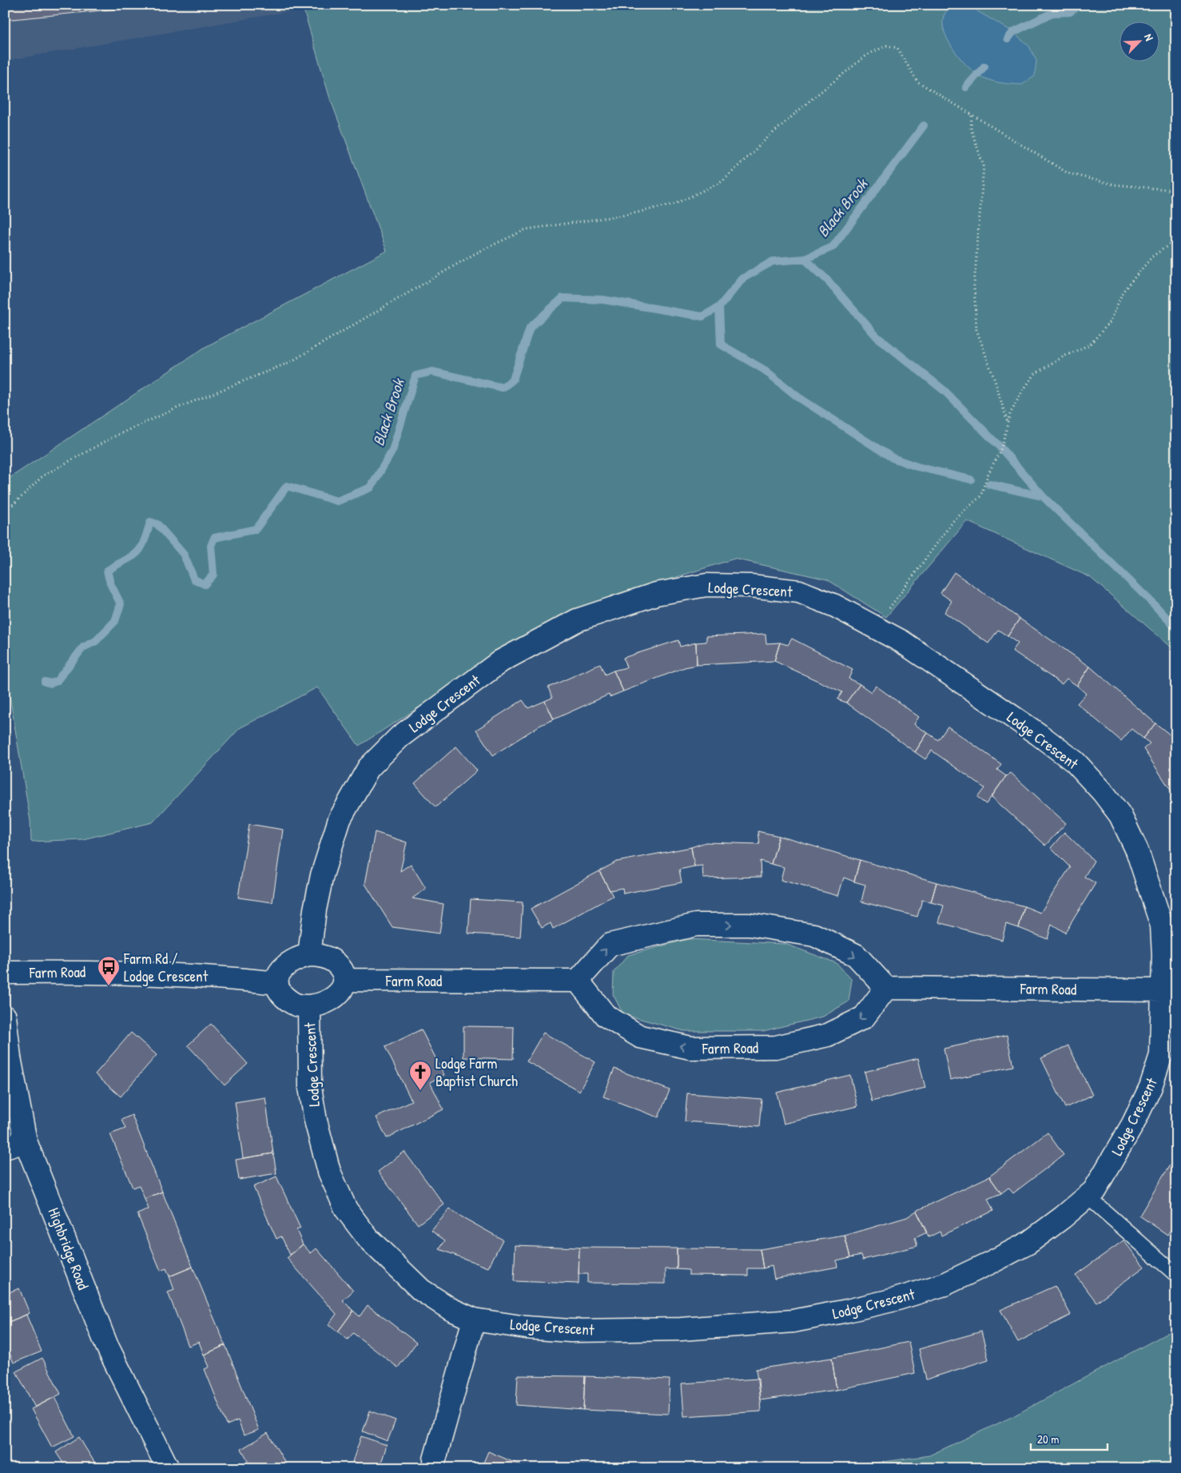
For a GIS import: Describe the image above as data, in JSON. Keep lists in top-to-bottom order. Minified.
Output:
{"streets":{"street":["Lodge Crescent","Farm Road","Highbridge Road"]},"crossings":[["Lodge Crescent","Farm Road"]],"water":["Black Brook"],"places":{"bus stop":["Farm Rd / Lodge Crescent"],"church":["Lodge Farm Baptist Church"]},"scale_bar":"20 m","north":"top right"}
